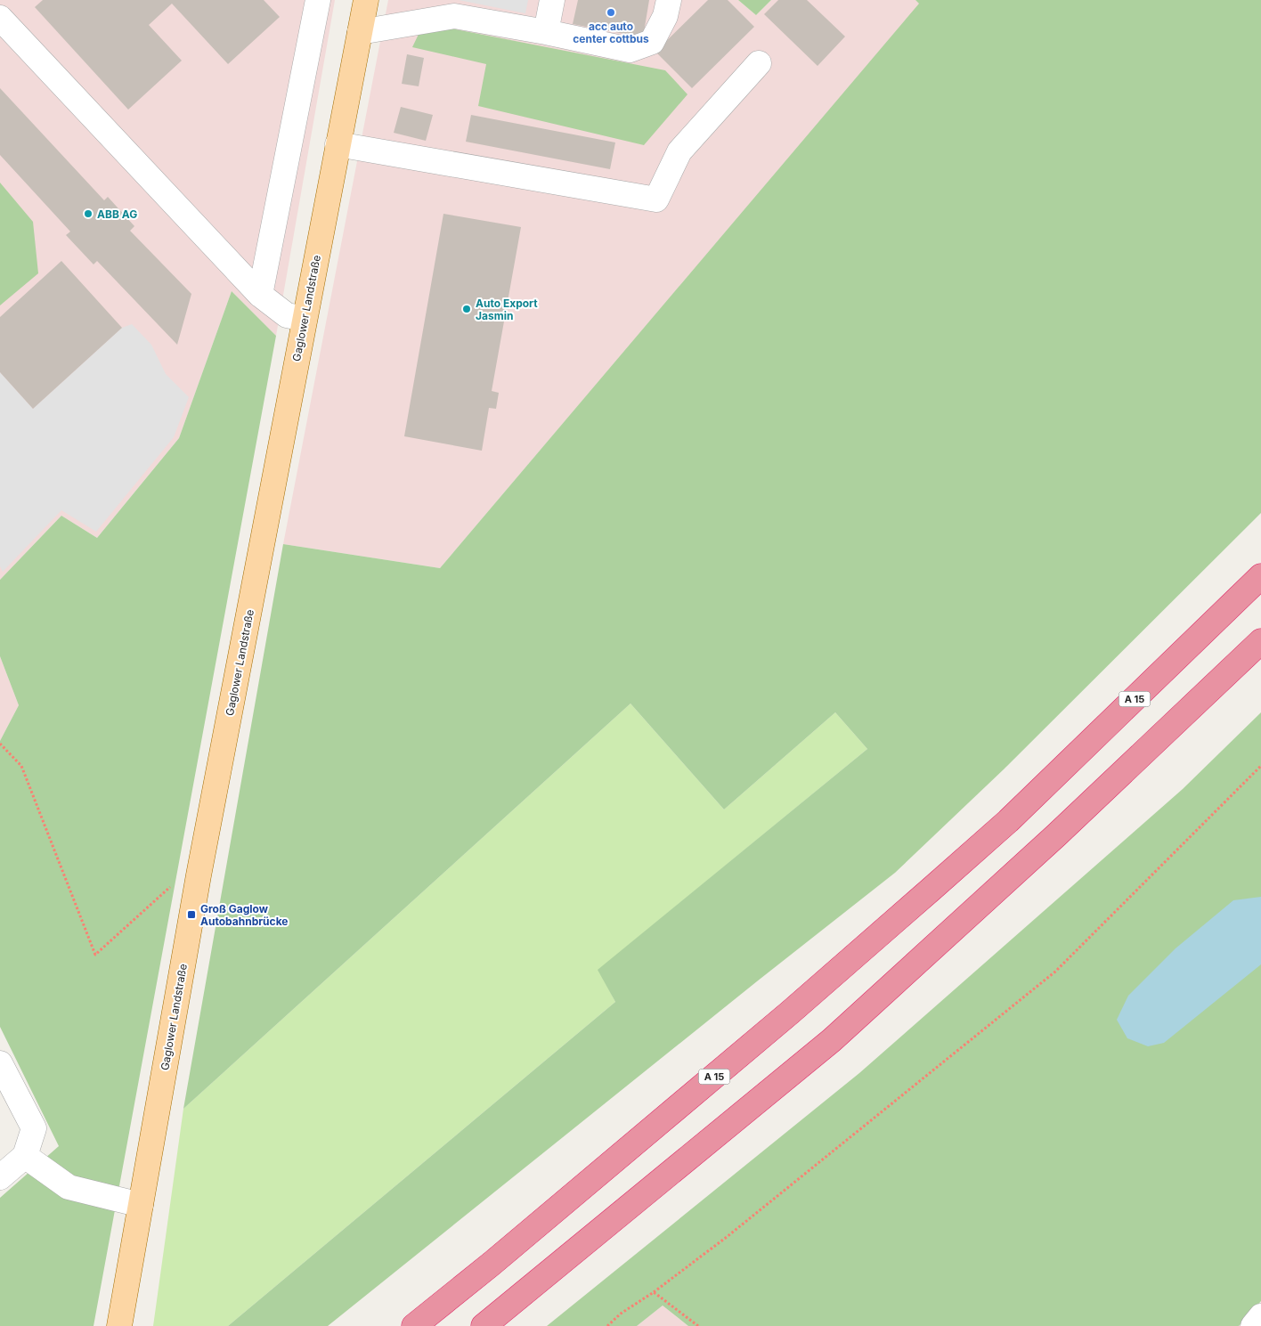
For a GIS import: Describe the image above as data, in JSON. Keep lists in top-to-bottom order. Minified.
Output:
{"streets":{"highway":["A 15"],"main road":["Gaglower Landstraße"]},"places":{"other":["acc auto center cottbus","ABB AG","Auto Export Jasmin"],"transit":["Groß Gaglow Autobahnbrücke"]}}
